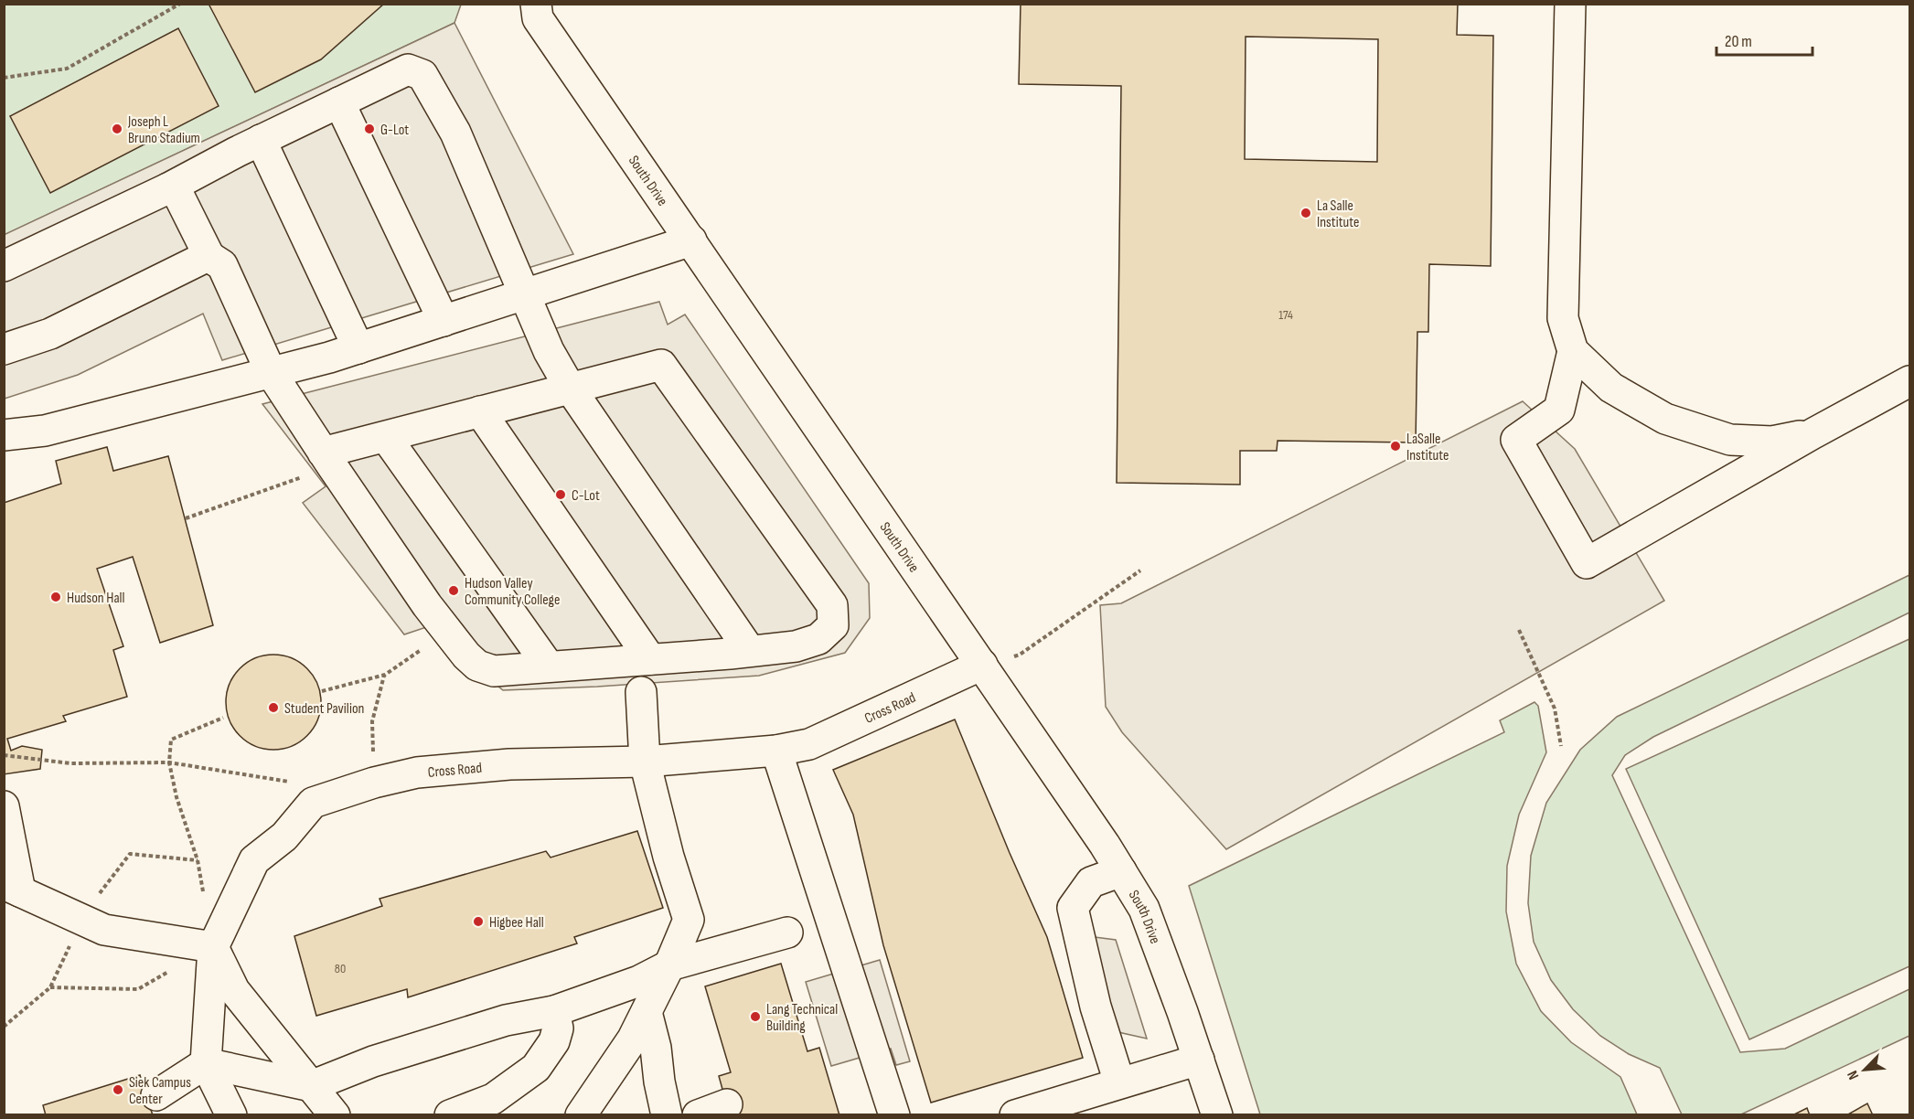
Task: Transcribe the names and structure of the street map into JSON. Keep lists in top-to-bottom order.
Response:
{
  "streets": {
    "street": ["South Drive", "Cross Road"]
  },
  "crossings": [
    ["South Drive", "Cross Road"]
  ],
  "places": [
    "Joseph L Bruno Stadium",
    "G-Lot",
    "La Salle Institute",
    "LaSalle Institute",
    "C-Lot",
    "Hudson Valley Community College",
    "Hudson Hall",
    "Student Pavilion",
    "Higbee Hall",
    "Lang Technical Building",
    "Siek Campus Center"
  ],
  "house_numbers": ["174", "80"],
  "scale_bar": "20 m",
  "north": "bottom left"
}
